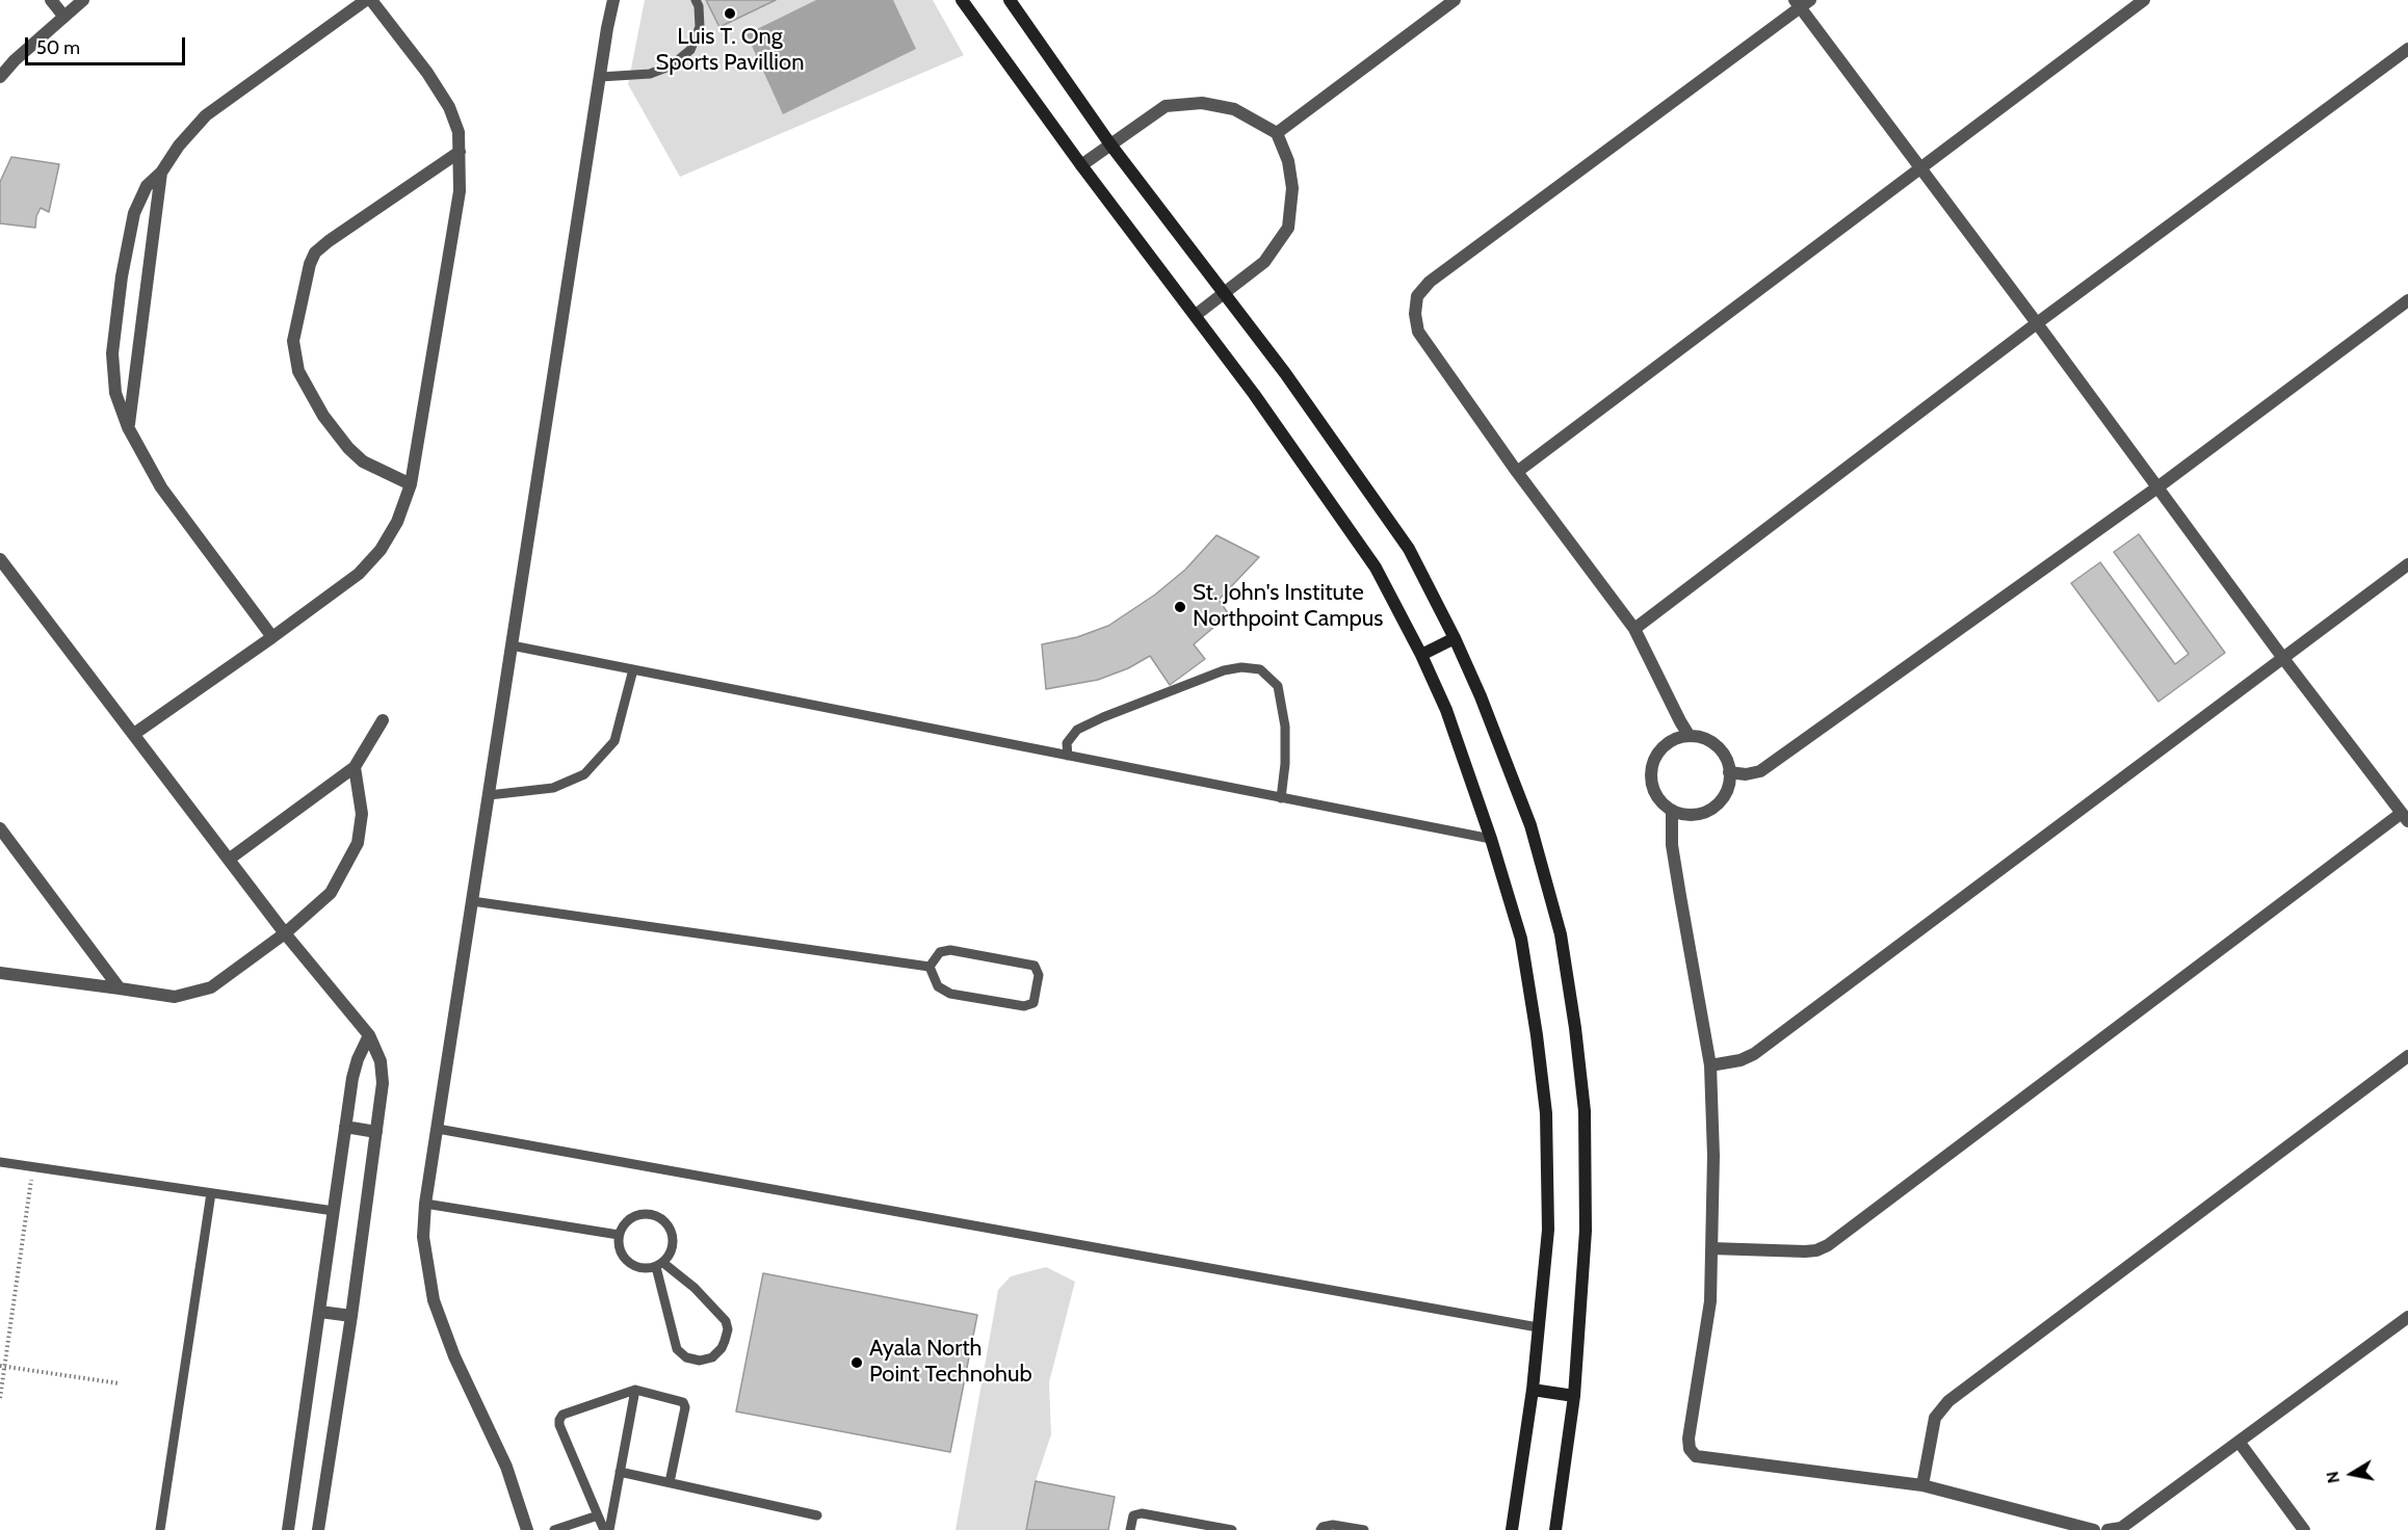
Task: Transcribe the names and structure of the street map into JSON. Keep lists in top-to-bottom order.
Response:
{
  "places": ["Luis T. Ong Sports Pavillion", "St. John's Institute Northpoint Campus", "Ayala North Point Technohub"],
  "scale_bar": "50 m",
  "north": "left"
}
